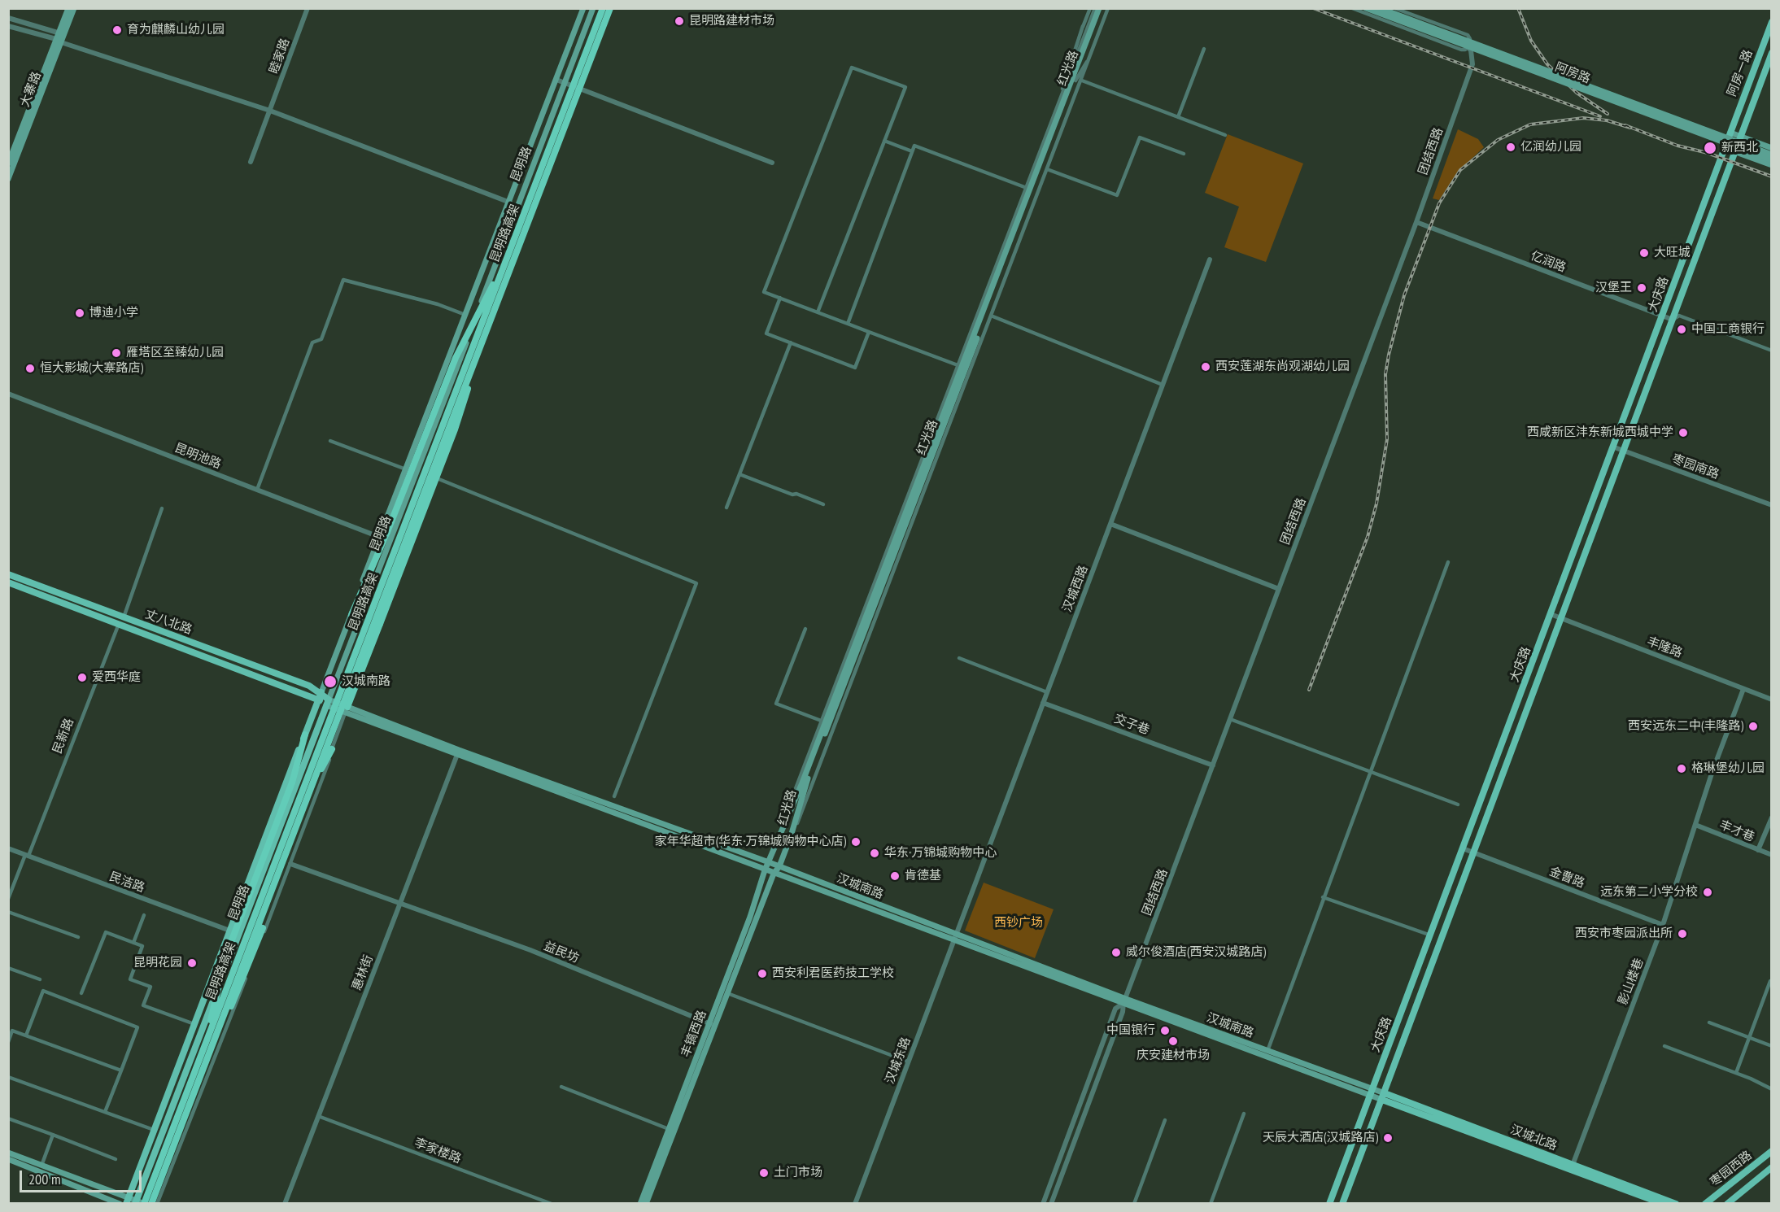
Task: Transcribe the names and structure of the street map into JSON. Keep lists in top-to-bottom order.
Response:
{
  "streets": {
    "highway": ["昆明路高架"],
    "main road": [
      "红光路",
      "阿房路",
      "阿房一路",
      "大寨路",
      "昆明路",
      "大庆路",
      "丈八北路",
      "汉城南路",
      "丰镐西路",
      "汉城北路",
      "枣园西路"
    ],
    "street": [
      "睦家路",
      "团结西路",
      "亿润路",
      "昆明池路",
      "枣园南路",
      "汉城西路",
      "丰隆路",
      "交子巷",
      "民新路",
      "丰才巷",
      "金曹路",
      "民洁路",
      "益民坊",
      "惠林街",
      "影山楼巷",
      "汉城东路",
      "李家楼路"
    ]
  },
  "crossings": [
    ["红光路", "汉城南路"],
    ["红光路", "丰镐西路"],
    ["阿房一路", "大庆路"],
    ["团结西路", "亿润路"],
    ["团结西路", "交子巷"],
    ["团结西路", "汉城南路"],
    ["昆明路", "昆明池路"],
    ["昆明路", "丈八北路"],
    ["昆明路", "民洁路"],
    ["昆明路", "汉城南路"],
    ["亿润路", "大庆路"],
    ["大庆路", "枣园南路"],
    ["大庆路", "丰隆路"],
    ["大庆路", "金曹路"],
    ["大庆路", "汉城南路"],
    ["大庆路", "汉城北路"],
    ["汉城西路", "交子巷"],
    ["汉城西路", "汉城东路"],
    ["丈八北路", "民新路"],
    ["丈八北路", "汉城南路"],
    ["丰隆路", "影山楼巷"],
    ["民新路", "民洁路"],
    ["丰才巷", "影山楼巷"],
    ["金曹路", "影山楼巷"],
    ["汉城南路", "惠林街"],
    ["汉城南路", "丰镐西路"],
    ["汉城南路", "汉城东路"],
    ["汉城南路", "汉城北路"],
    ["益民坊", "惠林街"],
    ["益民坊", "丰镐西路"],
    ["惠林街", "李家楼路"],
    ["影山楼巷", "汉城北路"]
  ],
  "parks": ["西钞广场"],
  "places": [
    "昆明路建材市场",
    "育为麒麟山幼儿园",
    "亿润幼儿园",
    "新西北",
    "大旺城",
    "汉堡王",
    "博迪小学",
    "中国工商银行",
    "雁塔区至臻幼儿园",
    "西安莲湖东尚观湖幼儿园",
    "恒大影城(大寨路店)",
    "西咸新区沣东新城西城中学",
    "爱西华庭",
    "汉城南路",
    "西安远东二中(丰隆路)",
    "格琳堡幼儿园",
    "家年华超市(华东·万锦城购物中心店)",
    "华东·万锦城购物中心",
    "肯德基",
    "远东第二小学分校",
    "西安市枣园派出所",
    "威尔俊酒店(西安汉城路店)",
    "昆明花园",
    "西安利君医药技工学校",
    "中国银行",
    "庆安建材市场",
    "天辰大酒店(汉城路店)",
    "土门市场"
  ],
  "scale_bar": "200 m"
}
